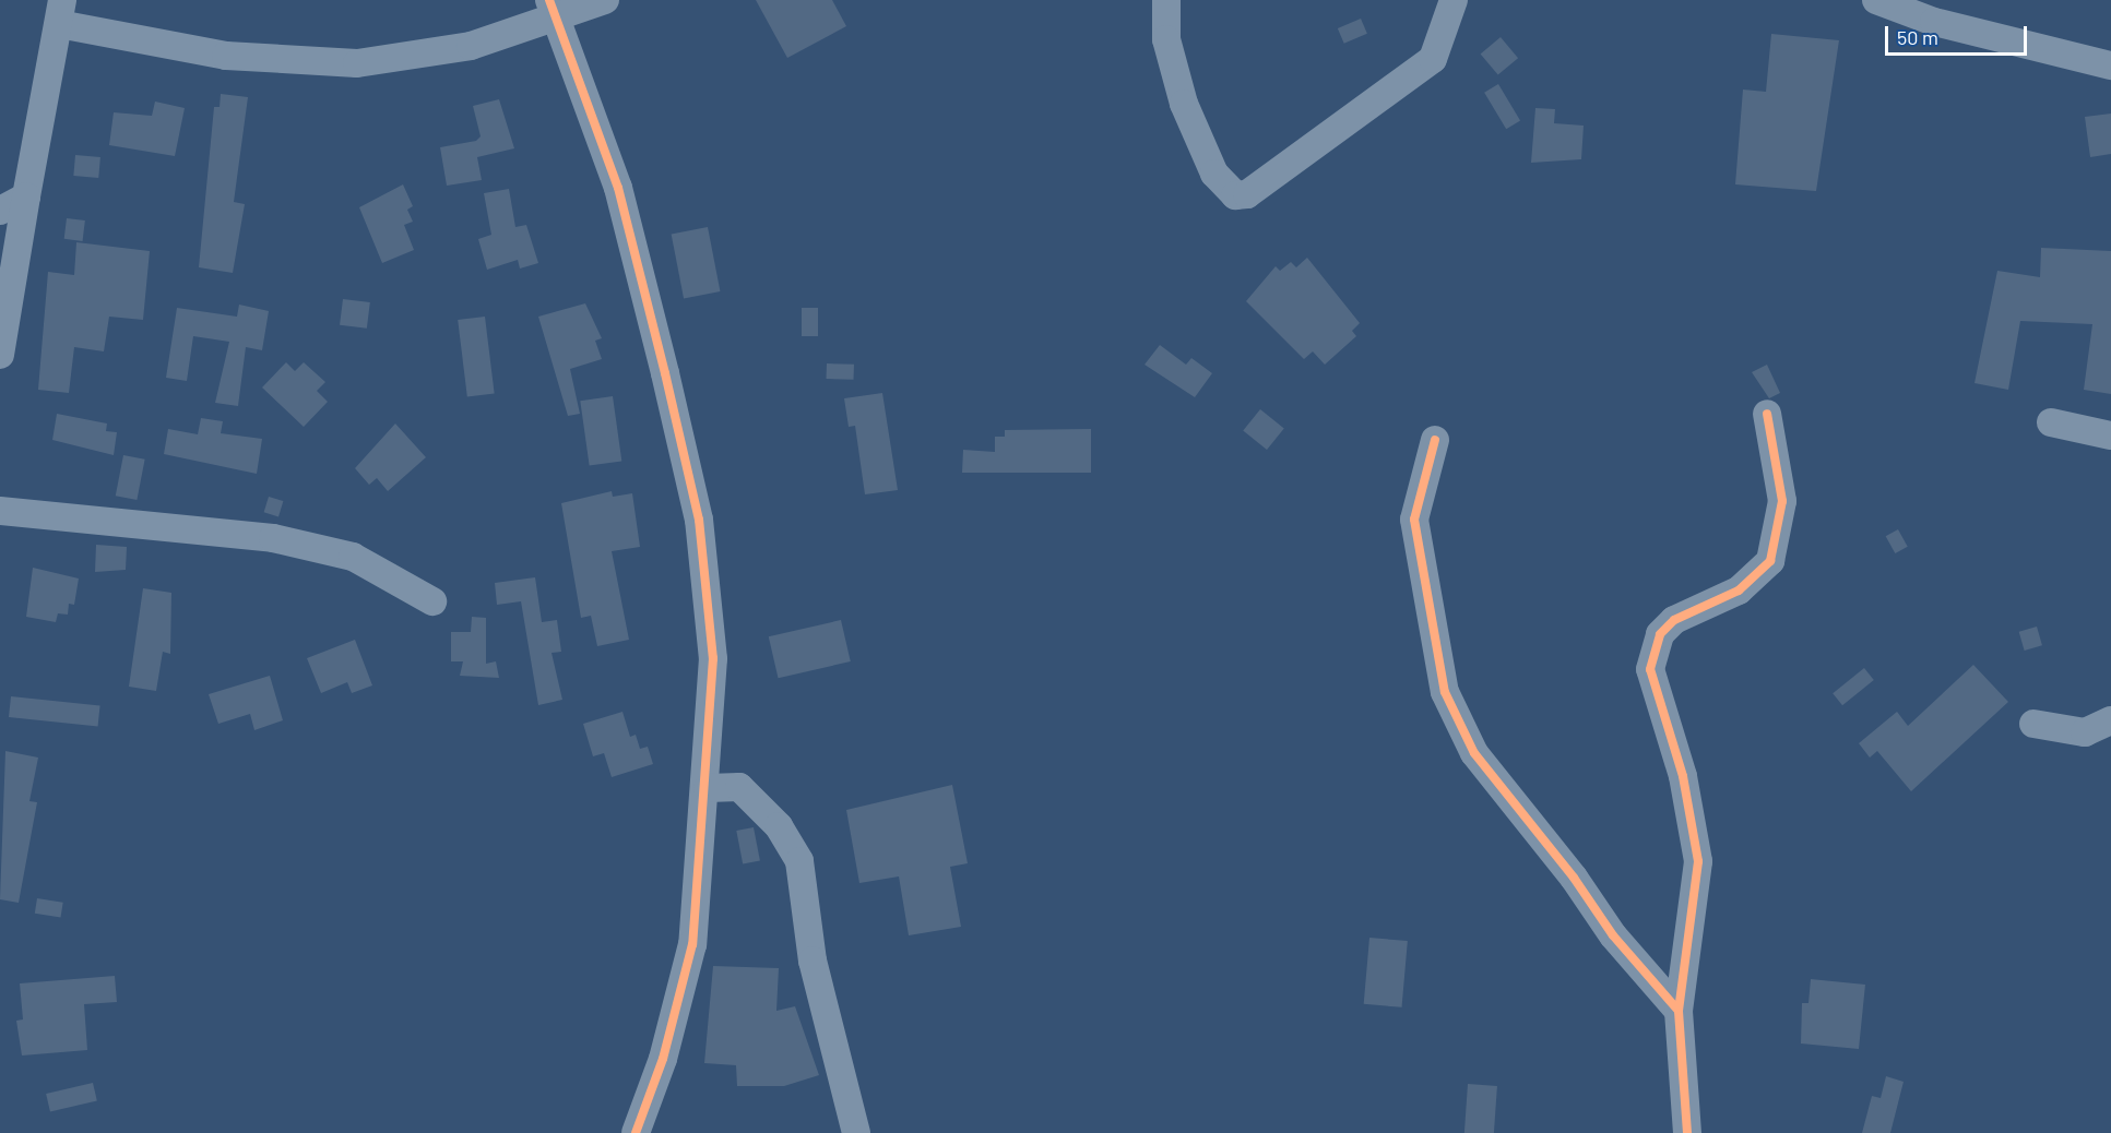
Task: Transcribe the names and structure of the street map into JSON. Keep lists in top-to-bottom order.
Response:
{
  "scale_bar": "50 m"
}
